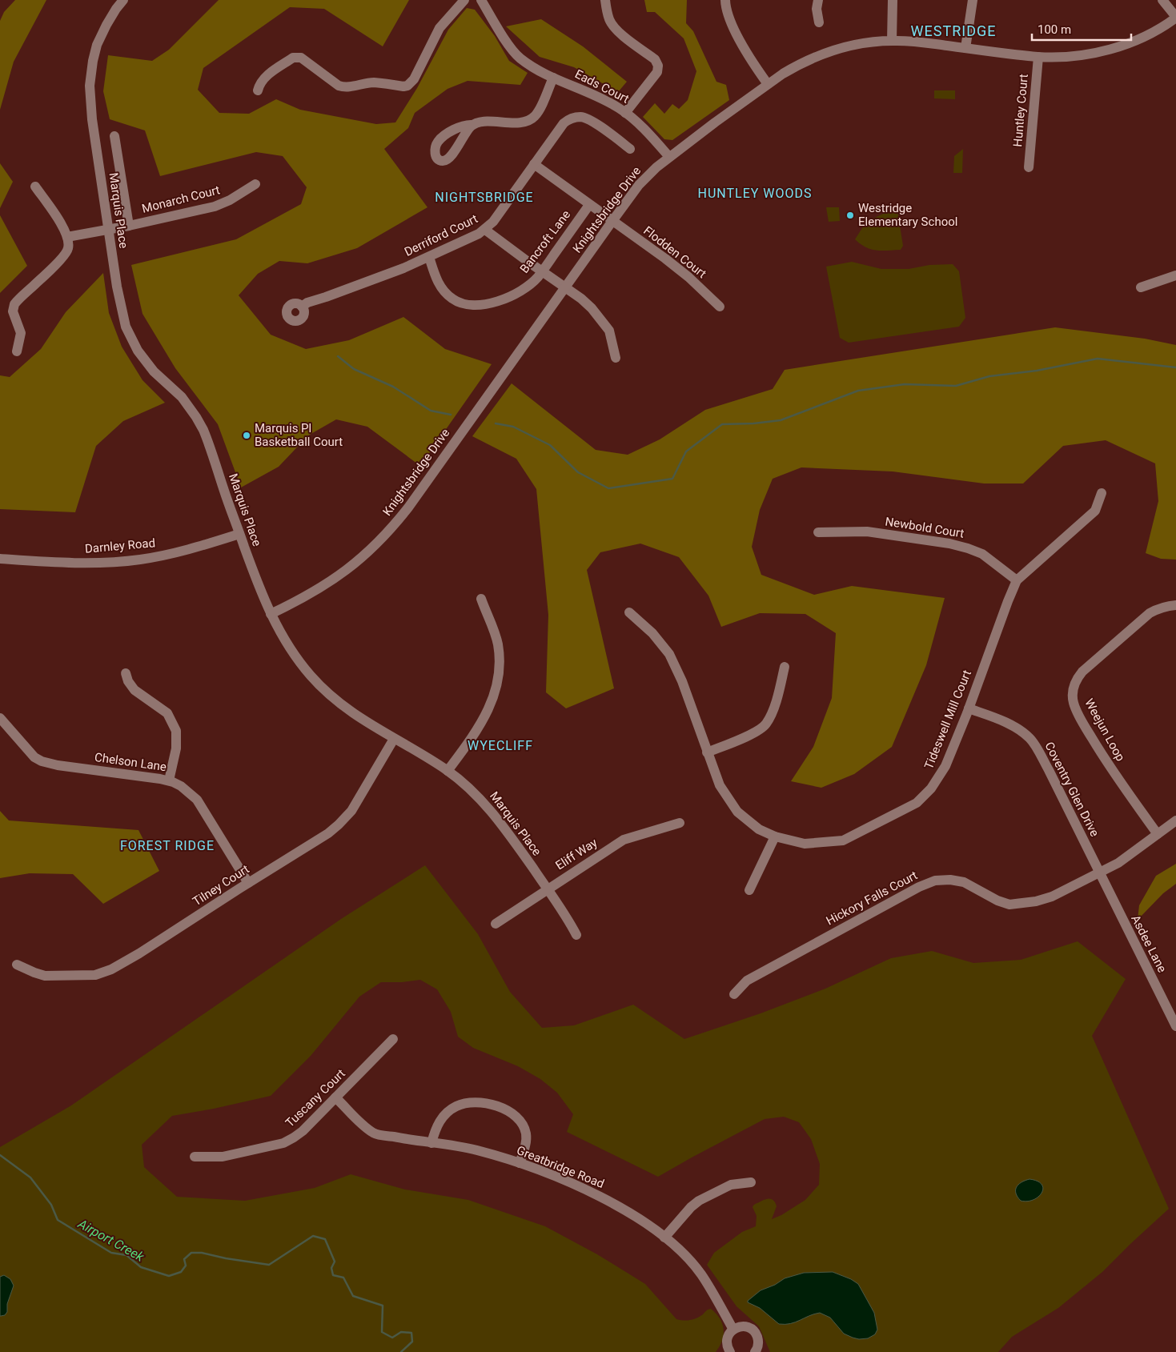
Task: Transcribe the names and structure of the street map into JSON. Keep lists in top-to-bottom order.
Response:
{
  "streets": {
    "street": [
      "Eads Court",
      "Huntley Court",
      "Monarch Court",
      "Knightsbridge Drive",
      "Marquis Place",
      "Derriford Court",
      "Bancroft Lane",
      "Flodden Court",
      "Newbold Court",
      "Darnley Road",
      "Tideswell Mill Court",
      "Weejun Loop",
      "Chelson Lane",
      "Coventry Glen Drive",
      "Eliff Way",
      "Tilney Court",
      "Hickory Falls Court",
      "Asdee Lane",
      "Tuscany Court",
      "Greatbridge Road"
    ]
  },
  "crossings": [
    ["Eads Court", "Knightsbridge Drive"],
    ["Huntley Court", "Knightsbridge Drive"],
    ["Monarch Court", "Marquis Place"],
    ["Knightsbridge Drive", "Marquis Place"],
    ["Knightsbridge Drive", "Flodden Court"],
    ["Marquis Place", "Darnley Road"],
    ["Marquis Place", "Eliff Way"],
    ["Marquis Place", "Tilney Court"],
    ["Derriford Court", "Bancroft Lane"],
    ["Derriford Court", "Flodden Court"],
    ["Bancroft Lane", "Flodden Court"],
    ["Newbold Court", "Tideswell Mill Court"],
    ["Tideswell Mill Court", "Coventry Glen Drive"],
    ["Weejun Loop", "Hickory Falls Court"],
    ["Chelson Lane", "Tilney Court"],
    ["Coventry Glen Drive", "Hickory Falls Court"],
    ["Coventry Glen Drive", "Asdee Lane"],
    ["Hickory Falls Court", "Asdee Lane"],
    ["Tuscany Court", "Greatbridge Road"]
  ],
  "districts": [
    "WESTRIDGE",
    "HUNTLEY WOODS",
    "NIGHTSBRIDGE",
    "WYECLIFF",
    "FOREST RIDGE"
  ],
  "water": ["Airport Creek"],
  "places": ["Westridge Elementary School", "Marquis Pl Basketball Court"],
  "scale_bar": "100 m"
}
